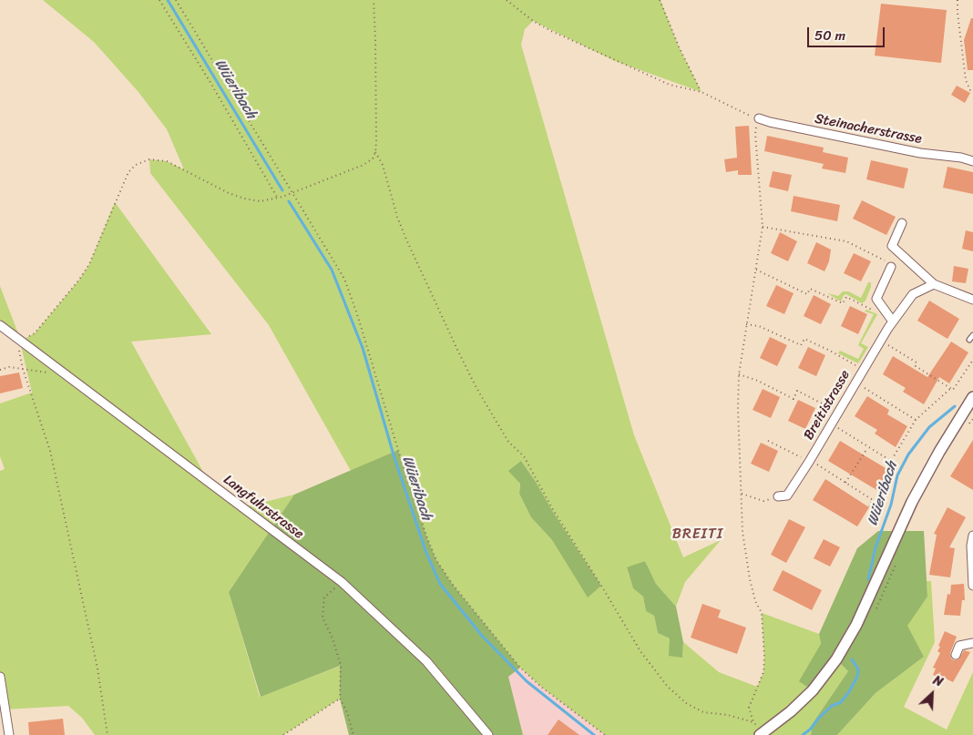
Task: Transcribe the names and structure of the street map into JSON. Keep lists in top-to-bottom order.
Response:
{
  "streets": {
    "street": ["Steinacherstrasse", "Breitistrasse", "Langfuhrstrasse"]
  },
  "districts": ["BREITI"],
  "water": ["Wüeribach"],
  "scale_bar": "50 m",
  "north": "top right"
}
